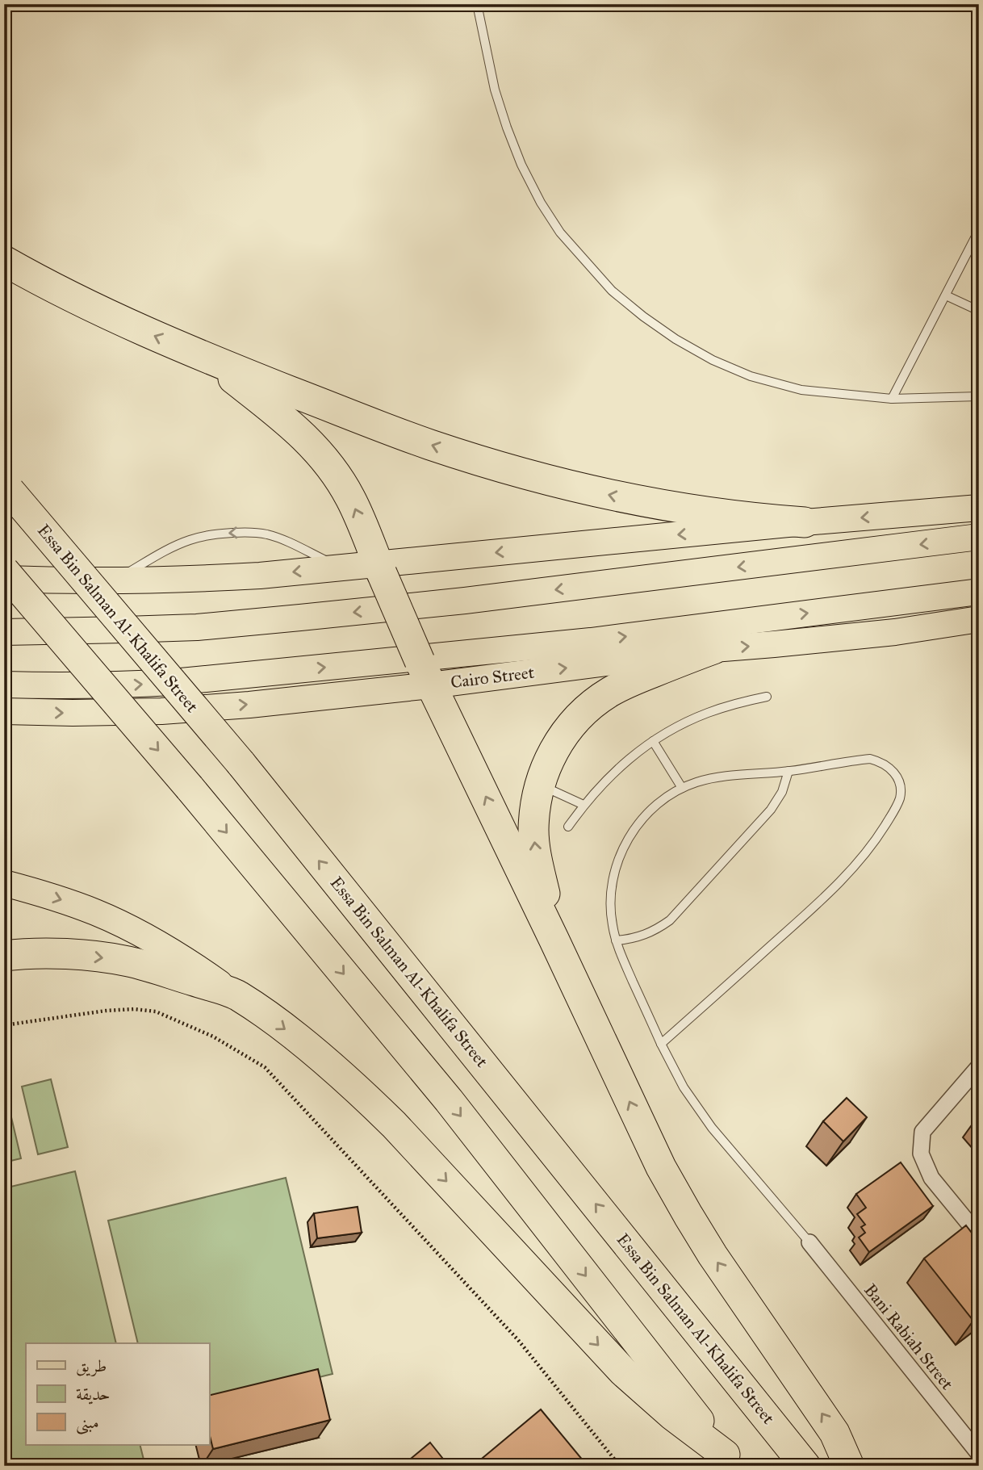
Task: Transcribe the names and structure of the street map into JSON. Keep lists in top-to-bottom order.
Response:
{
  "streets": {
    "highway": ["Essa Bin Salman Al-Khalifa Street"],
    "main road": ["Cairo Street"],
    "street": ["Bani Rabiah Street"]
  },
  "legend": ["طريق", "حديقة", "مبنى"]
}
